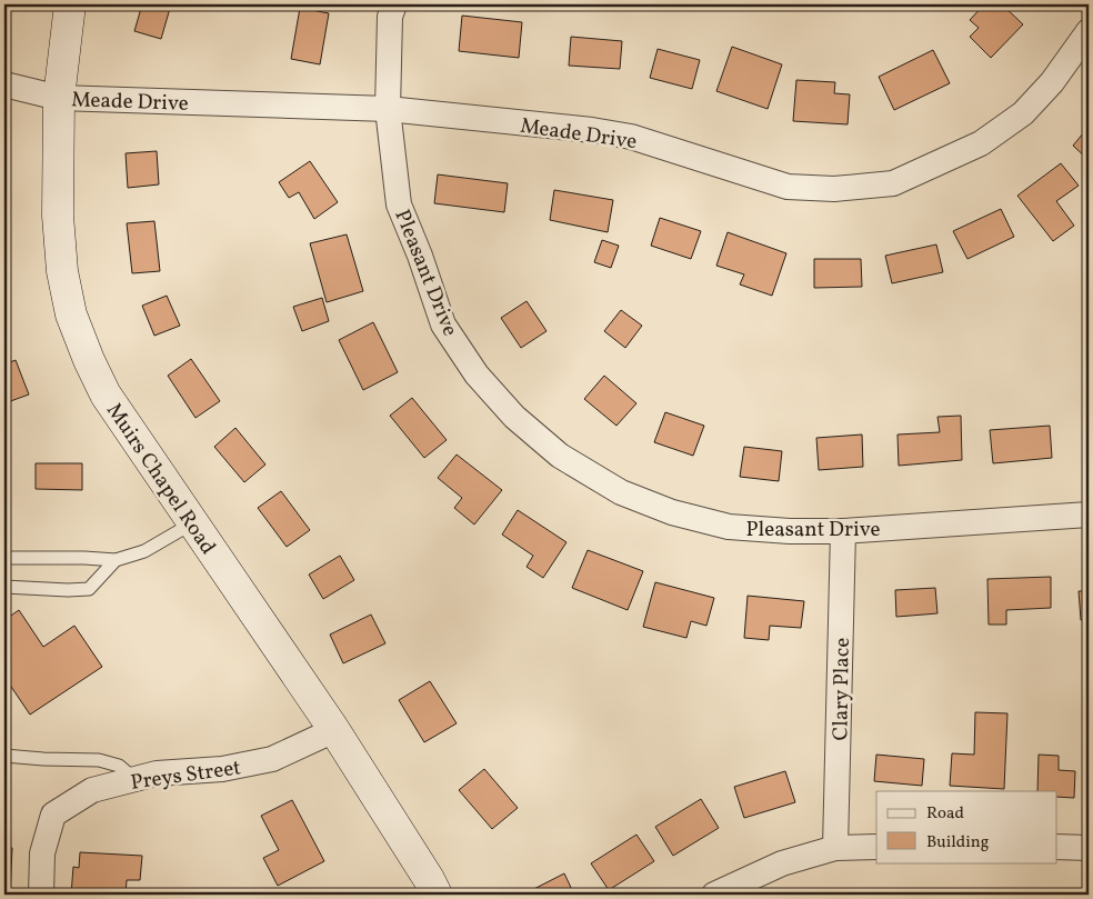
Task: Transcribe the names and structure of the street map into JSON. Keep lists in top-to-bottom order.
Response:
{
  "streets": {
    "main road": ["Muirs Chapel Road"],
    "street": [
      "Meade Drive",
      "Pleasant Drive",
      "Clary Place",
      "Preys Street"
    ]
  },
  "crossings": [
    ["Meade Drive", "Pleasant Drive"],
    ["Meade Drive", "Muirs Chapel Road"],
    ["Pleasant Drive", "Clary Place"],
    ["Muirs Chapel Road", "Preys Street"]
  ],
  "legend": ["Road", "Building"]
}
